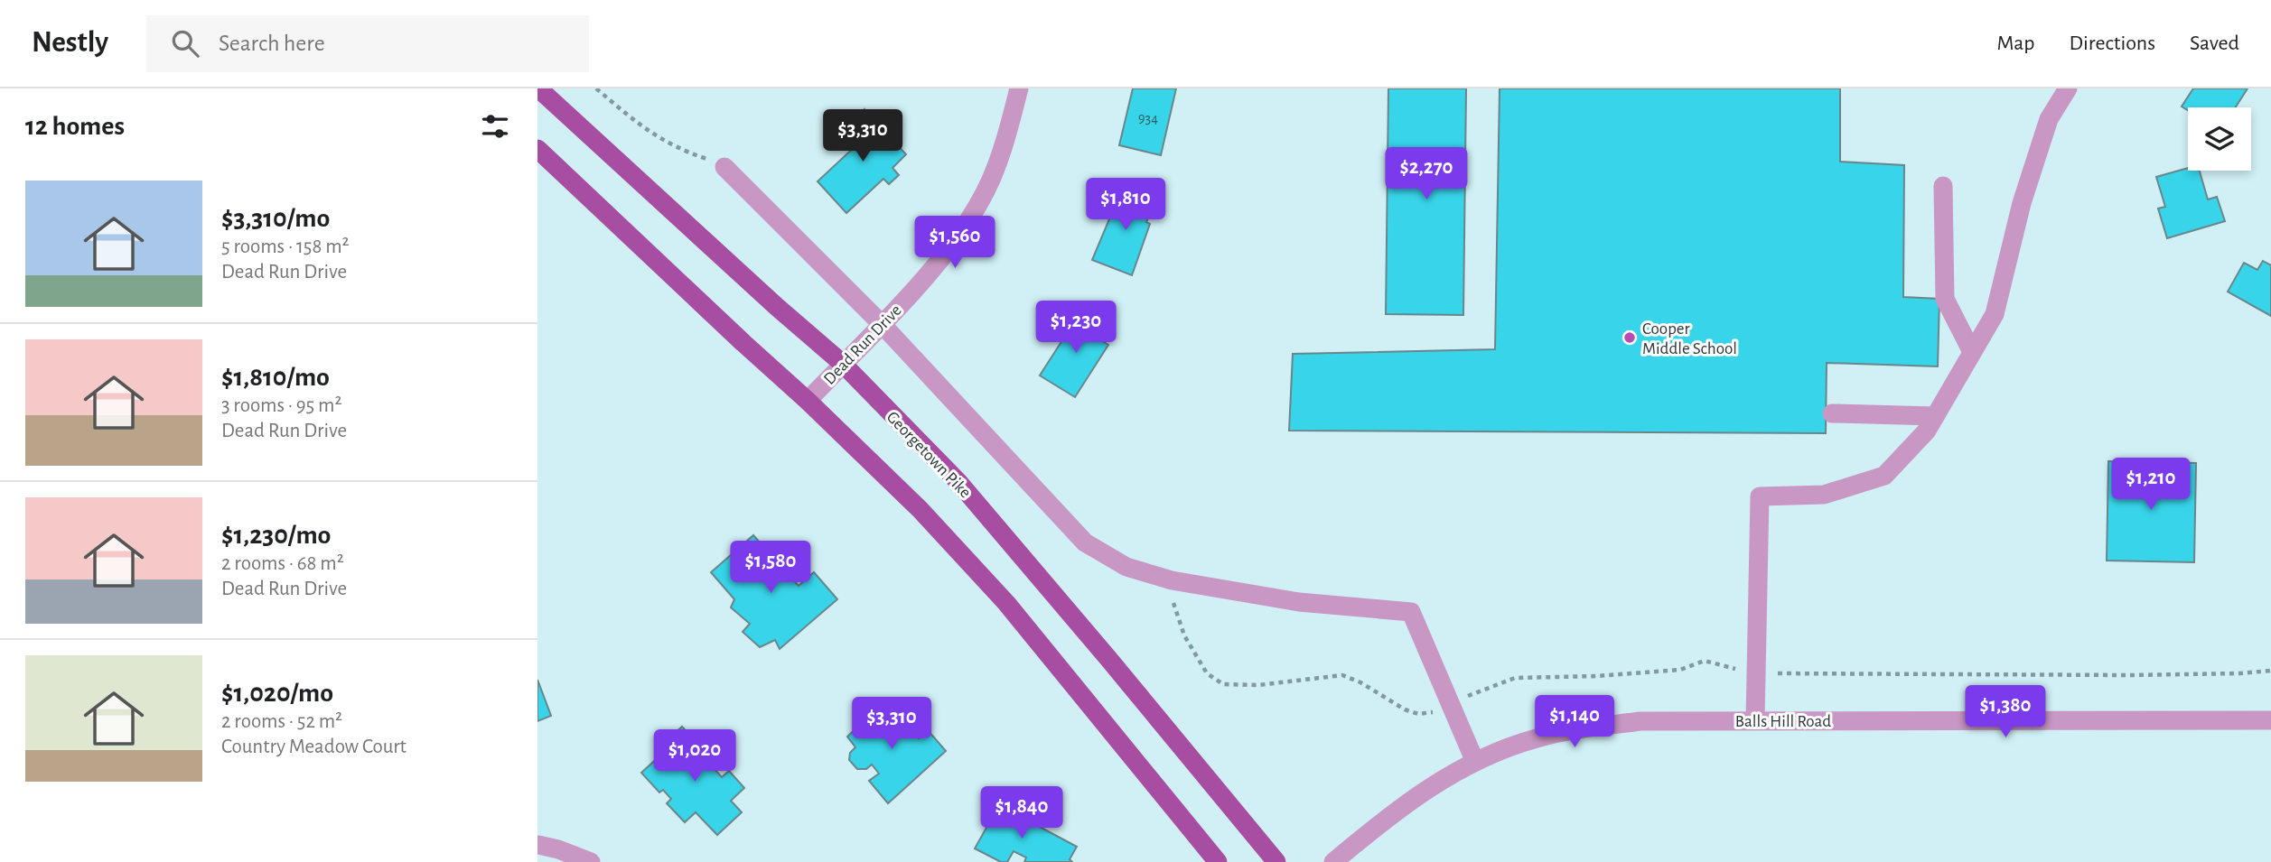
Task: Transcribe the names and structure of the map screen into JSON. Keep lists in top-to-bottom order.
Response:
{
  "streets": {
    "main road": ["Georgetown Pike"],
    "street": ["Dead Run Drive", "Balls Hill Road"]
  },
  "crossings": [
    ["Dead Run Drive", "Georgetown Pike"]
  ],
  "places": ["Cooper Middle School"],
  "house_numbers": ["934"],
  "page": {
    "header": "Nestly",
    "search": "Search here",
    "nav": ["Map", "Directions", "Saved"],
    "heading": "12 homes",
    "price": [
      "$3,310",
      "$2,270",
      "$1,810",
      "$1,560",
      "$1,230",
      "$1,210",
      "$1,580",
      "$1,380",
      "$1,140",
      "$3,310",
      "$1,020",
      "$1,840"
    ],
    "list": [
      {
        "name": "$3,310/mo",
        "note": "5 rooms · 158 m² · Dead Run Drive"
      },
      {
        "name": "$1,810/mo",
        "note": "3 rooms · 95 m² · Dead Run Drive"
      },
      {
        "name": "$1,230/mo",
        "note": "2 rooms · 68 m² · Dead Run Drive"
      },
      {
        "name": "$1,020/mo",
        "note": "2 rooms · 52 m² · Country Meadow Court"
      }
    ]
  }
}
